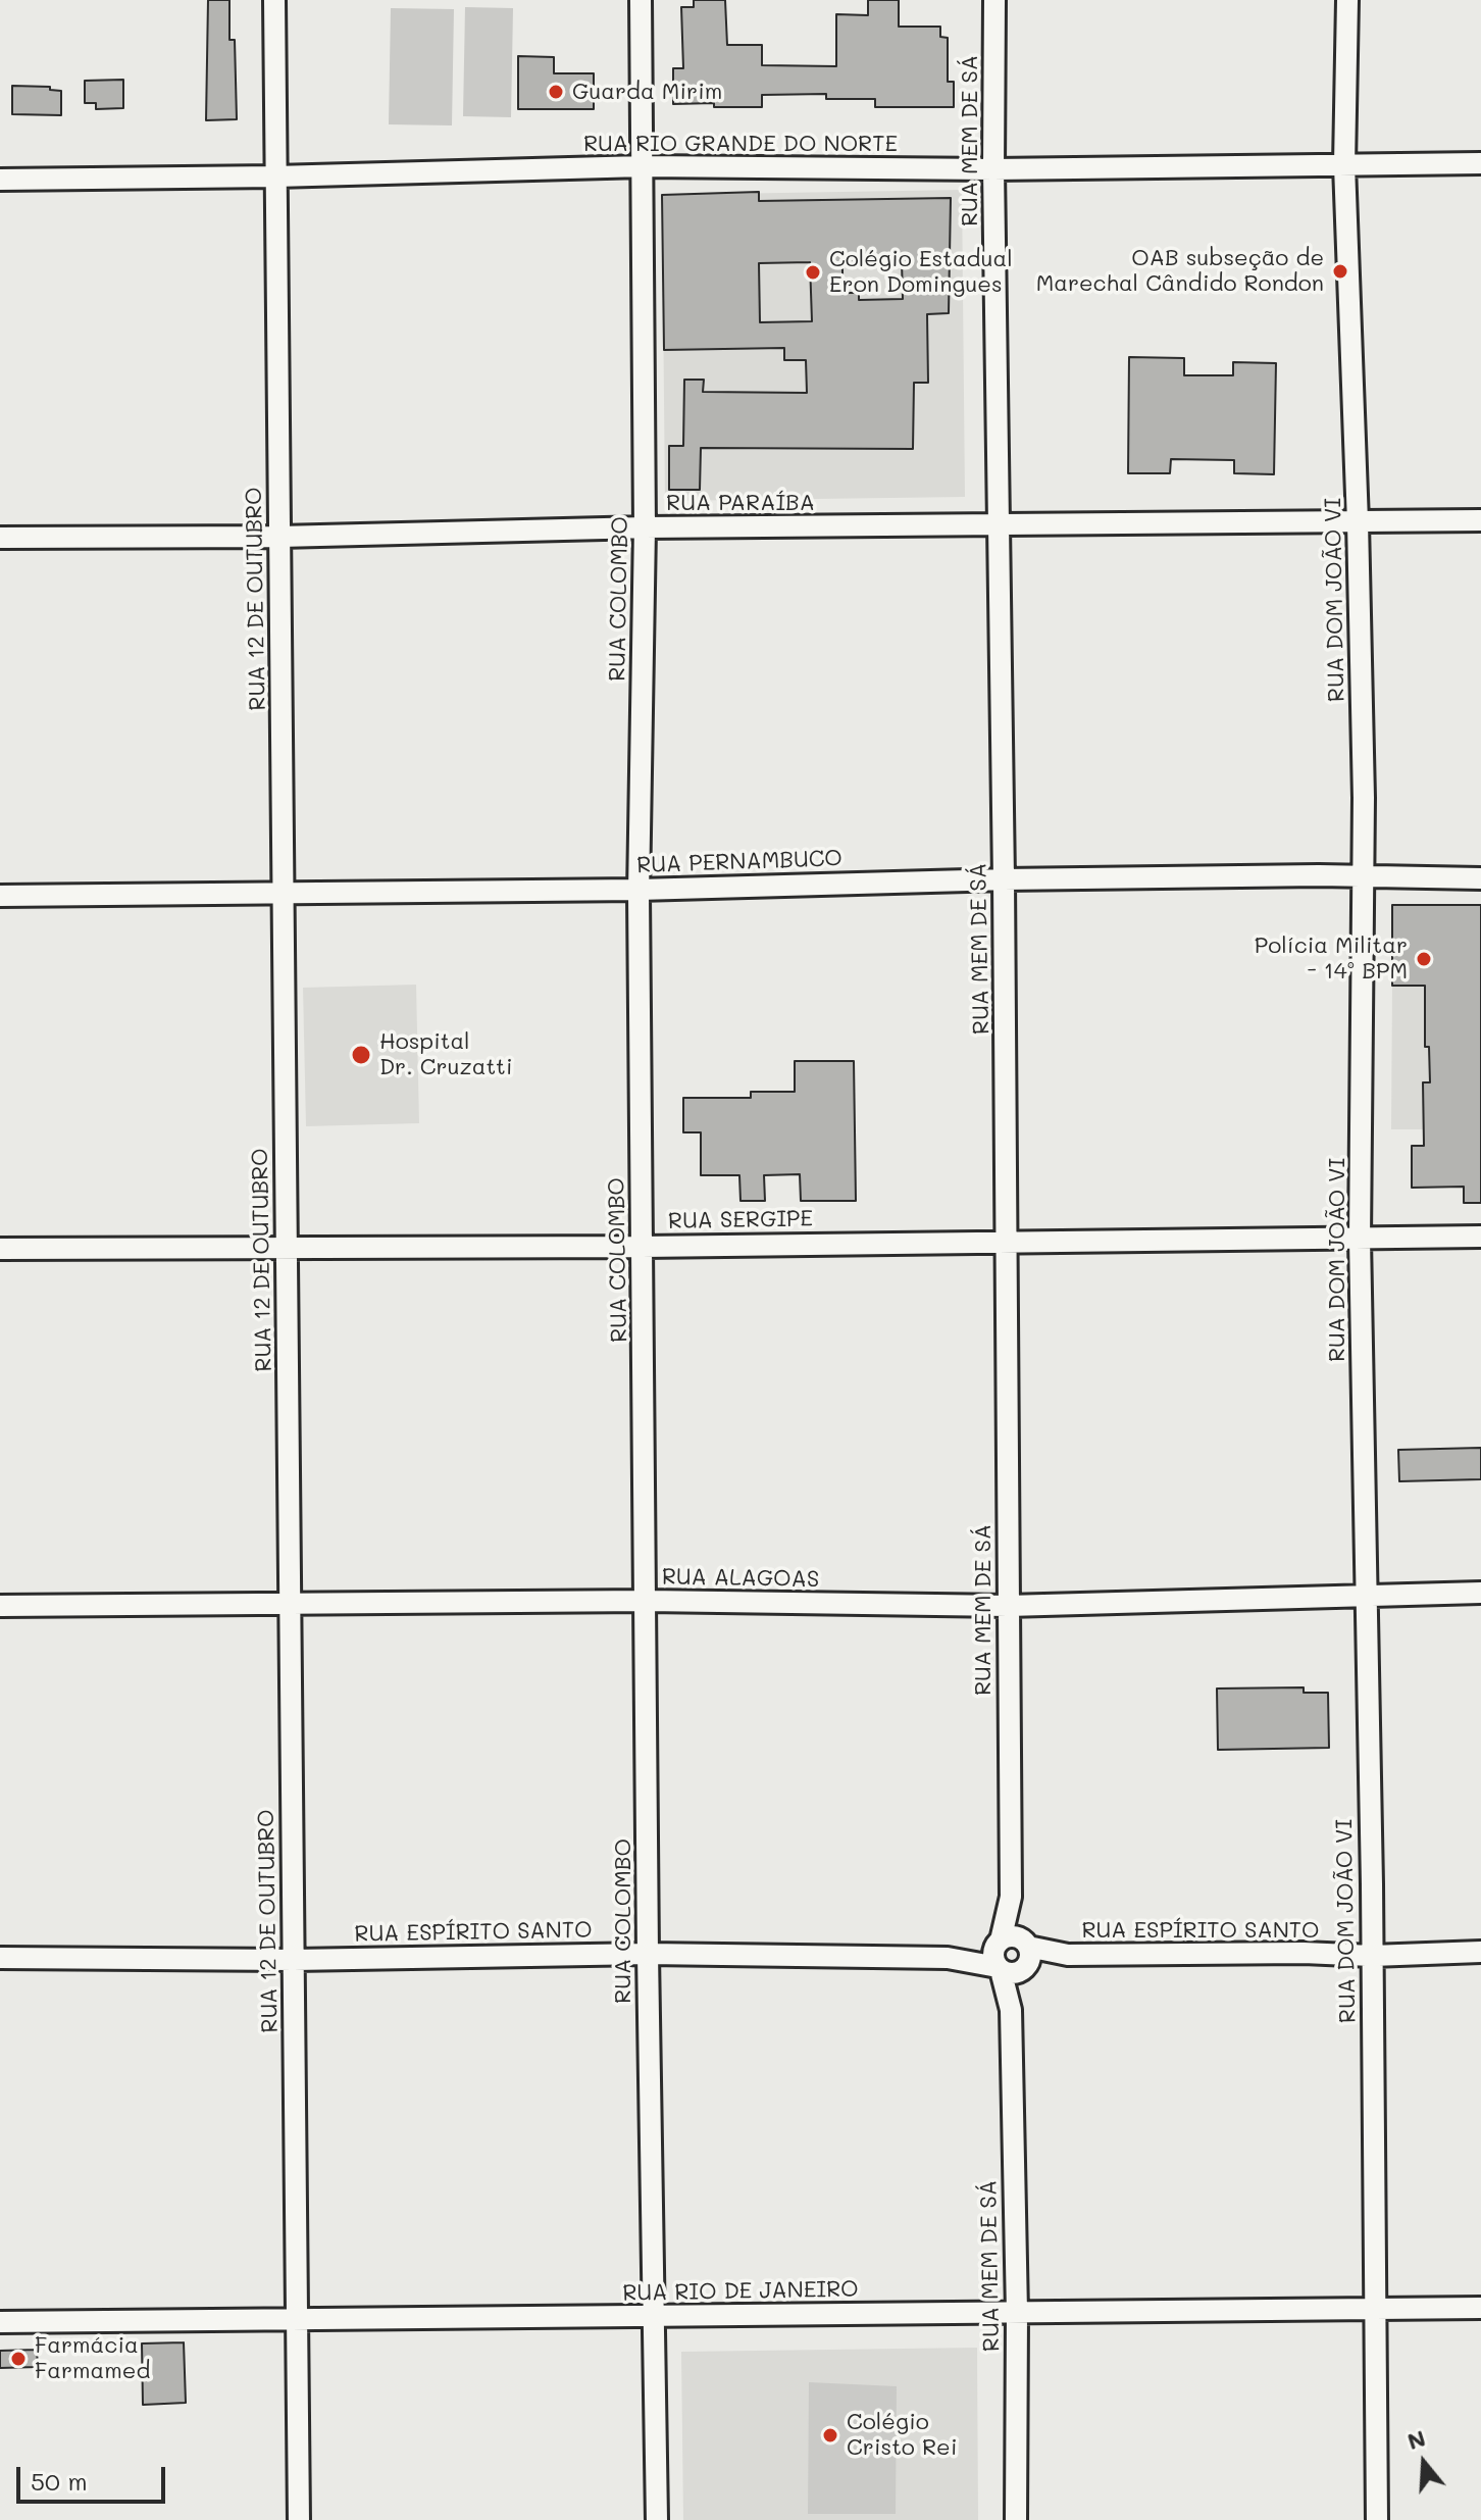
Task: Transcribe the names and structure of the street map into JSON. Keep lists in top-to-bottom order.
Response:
{
  "streets": {
    "street": [
      "RUA MEM DE SÁ",
      "RUA RIO GRANDE DO NORTE",
      "RUA PARAÍBA",
      "RUA 12 DE OUTUBRO",
      "RUA COLOMBO",
      "RUA DOM JOÃO VI",
      "RUA PERNAMBUCO",
      "RUA SERGIPE",
      "RUA ALAGOAS",
      "RUA ESPÍRITO SANTO",
      "RUA RIO DE JANEIRO"
    ]
  },
  "crossings": [
    ["RUA MEM DE SÁ", "RUA RIO GRANDE DO NORTE"],
    ["RUA MEM DE SÁ", "RUA PARAÍBA"],
    ["RUA MEM DE SÁ", "RUA PERNAMBUCO"],
    ["RUA MEM DE SÁ", "RUA SERGIPE"],
    ["RUA MEM DE SÁ", "RUA ALAGOAS"],
    ["RUA MEM DE SÁ", "RUA ESPÍRITO SANTO"],
    ["RUA MEM DE SÁ", "RUA RIO DE JANEIRO"],
    ["RUA RIO GRANDE DO NORTE", "RUA 12 DE OUTUBRO"],
    ["RUA RIO GRANDE DO NORTE", "RUA COLOMBO"],
    ["RUA RIO GRANDE DO NORTE", "RUA DOM JOÃO VI"],
    ["RUA PARAÍBA", "RUA 12 DE OUTUBRO"],
    ["RUA PARAÍBA", "RUA COLOMBO"],
    ["RUA PARAÍBA", "RUA DOM JOÃO VI"],
    ["RUA 12 DE OUTUBRO", "RUA PERNAMBUCO"],
    ["RUA 12 DE OUTUBRO", "RUA SERGIPE"],
    ["RUA 12 DE OUTUBRO", "RUA ALAGOAS"],
    ["RUA 12 DE OUTUBRO", "RUA ESPÍRITO SANTO"],
    ["RUA 12 DE OUTUBRO", "RUA RIO DE JANEIRO"],
    ["RUA COLOMBO", "RUA PERNAMBUCO"],
    ["RUA COLOMBO", "RUA SERGIPE"],
    ["RUA COLOMBO", "RUA ALAGOAS"],
    ["RUA COLOMBO", "RUA ESPÍRITO SANTO"],
    ["RUA COLOMBO", "RUA RIO DE JANEIRO"],
    ["RUA DOM JOÃO VI", "RUA PERNAMBUCO"],
    ["RUA DOM JOÃO VI", "RUA SERGIPE"],
    ["RUA DOM JOÃO VI", "RUA ALAGOAS"],
    ["RUA DOM JOÃO VI", "RUA ESPÍRITO SANTO"],
    ["RUA DOM JOÃO VI", "RUA RIO DE JANEIRO"]
  ],
  "places": [
    "Guarda Mirim",
    "OAB subseção de Marechal Cândido Rondon",
    "Colégio Estadual Eron Domingues",
    "Polícia Militar - 14º BPM",
    "Hospital Dr. Cruzatti",
    "Farmácia Farmamed",
    "Colégio Cristo Rei"
  ],
  "scale_bar": "50 m",
  "north": "top"
}
